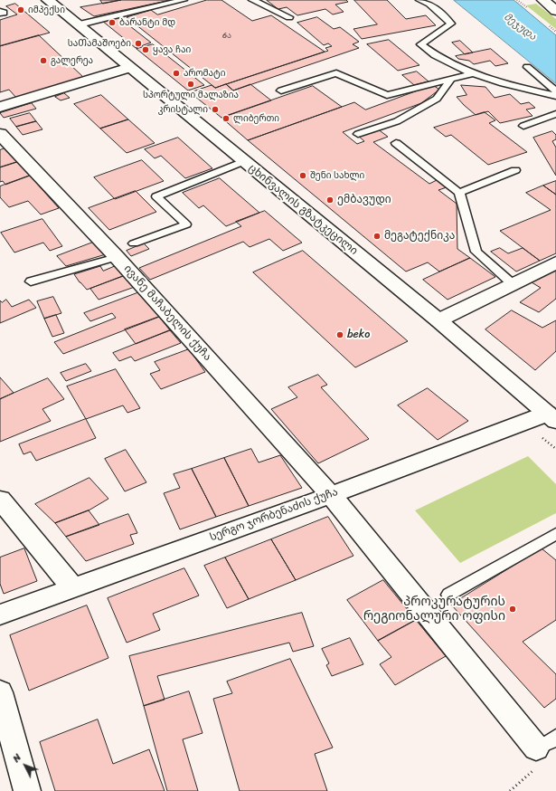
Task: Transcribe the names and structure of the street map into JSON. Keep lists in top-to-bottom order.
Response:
{
  "streets": {
    "street": ["ცხინვალის გზატკეცილი", "ივანე მაჩაბელის ქუჩა", "სერგო ჯორბენაძის ქუჩა"]
  },
  "crossings": [
    ["ცხინვალის გზატკეცილი", "სერგო ჯორბენაძის ქუჩა"],
    ["ივანე მაჩაბელის ქუჩა", "სერგო ჯორბენაძის ქუჩა"]
  ],
  "water": ["მეჯუდა"],
  "places": [
    "იმპექსი",
    "ბარანტი მდ",
    "საᲗამაᲨოები",
    "ყავა ჩაი",
    "გალერეა",
    "არომატი",
    "სპორტული მალაზია",
    "კრისტალი",
    "ლიბერთი",
    "შენი სახლი",
    "ემბავუდი",
    "მეგატექნიკა",
    "beko",
    "პროკურატურის რეგიონალური ოფისი"
  ],
  "house_numbers": ["6ა"],
  "north": "top left"
}
